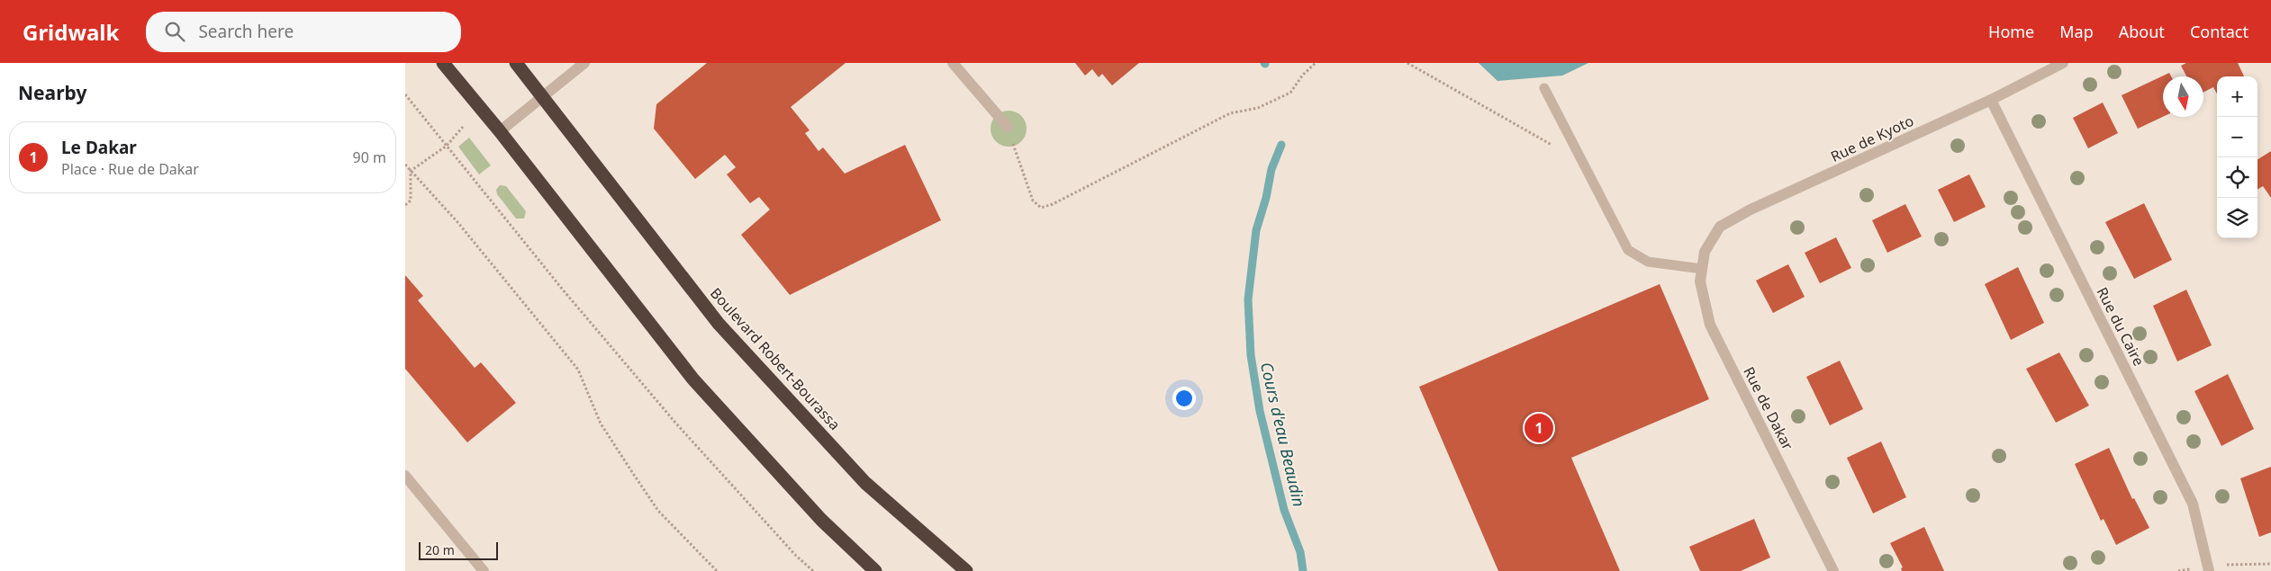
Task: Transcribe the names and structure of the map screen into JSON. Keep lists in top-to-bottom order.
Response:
{
  "streets": {
    "highway": ["Boulevard Robert-Bourassa"],
    "street": ["Rue de Kyoto", "Rue du Caire", "Rue de Dakar"]
  },
  "crossings": [
    ["Rue de Kyoto", "Rue du Caire"],
    ["Rue de Kyoto", "Rue de Dakar"]
  ],
  "water": ["Cours d'eau Beaudin"],
  "scale_bar": "20 m",
  "north": "bottom",
  "page": {
    "header": "Gridwalk",
    "search": "Search here",
    "nav": [
      "Home",
      "Map",
      "About",
      "Contact"
    ],
    "heading": "Nearby",
    "map_buttons": ["+", "−"],
    "list": [
      {
        "mark": "1",
        "name": "Le Dakar",
        "note": "Place · Rue de Dakar",
        "value": "90 m"
      }
    ],
    "pins": "1",
    "scale": "20 m"
  }
}
